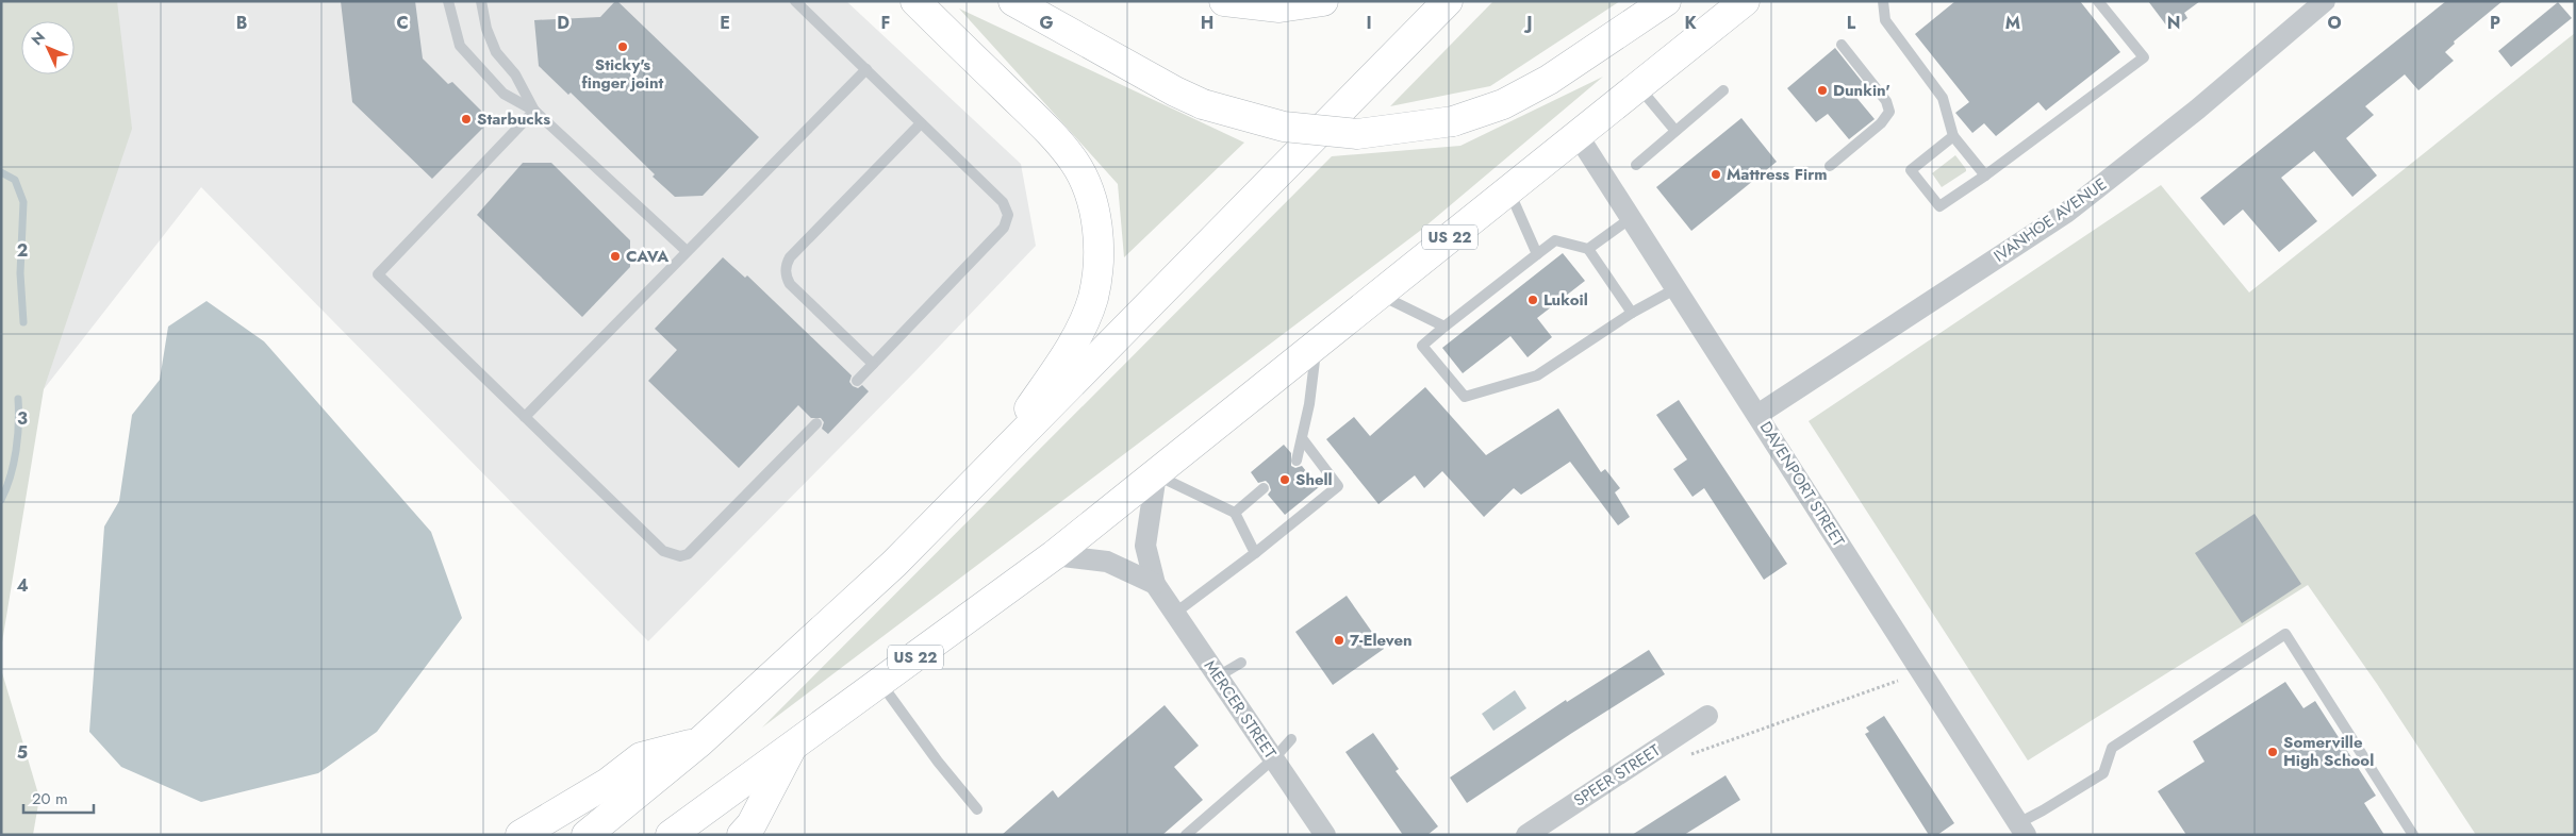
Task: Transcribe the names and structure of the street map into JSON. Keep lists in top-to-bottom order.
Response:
{
  "streets": {
    "highway": ["US 22"],
    "street": [
      "IVANHOE AVENUE",
      "DAVENPORT STREET",
      "MERCER STREET",
      "SPEER STREET"
    ]
  },
  "crossings": [
    ["IVANHOE AVENUE", "DAVENPORT STREET"],
    ["US 22", "DAVENPORT STREET"],
    ["US 22", "MERCER STREET"]
  ],
  "places": [
    "Sticky's finger joint",
    "Dunkin'",
    "Starbucks",
    "Mattress Firm",
    "CAVA",
    "Lukoil",
    "Shell",
    "7-Eleven",
    "Somerville High School"
  ],
  "scale_bar": "20 m",
  "north": "top left",
  "grid": {
    "columns": [
      "B",
      "C",
      "D",
      "E",
      "F",
      "G",
      "H",
      "I",
      "J",
      "K",
      "L",
      "M",
      "N",
      "O",
      "P"
    ],
    "rows": [
      "2",
      "3",
      "4",
      "5"
    ]
  }
}
